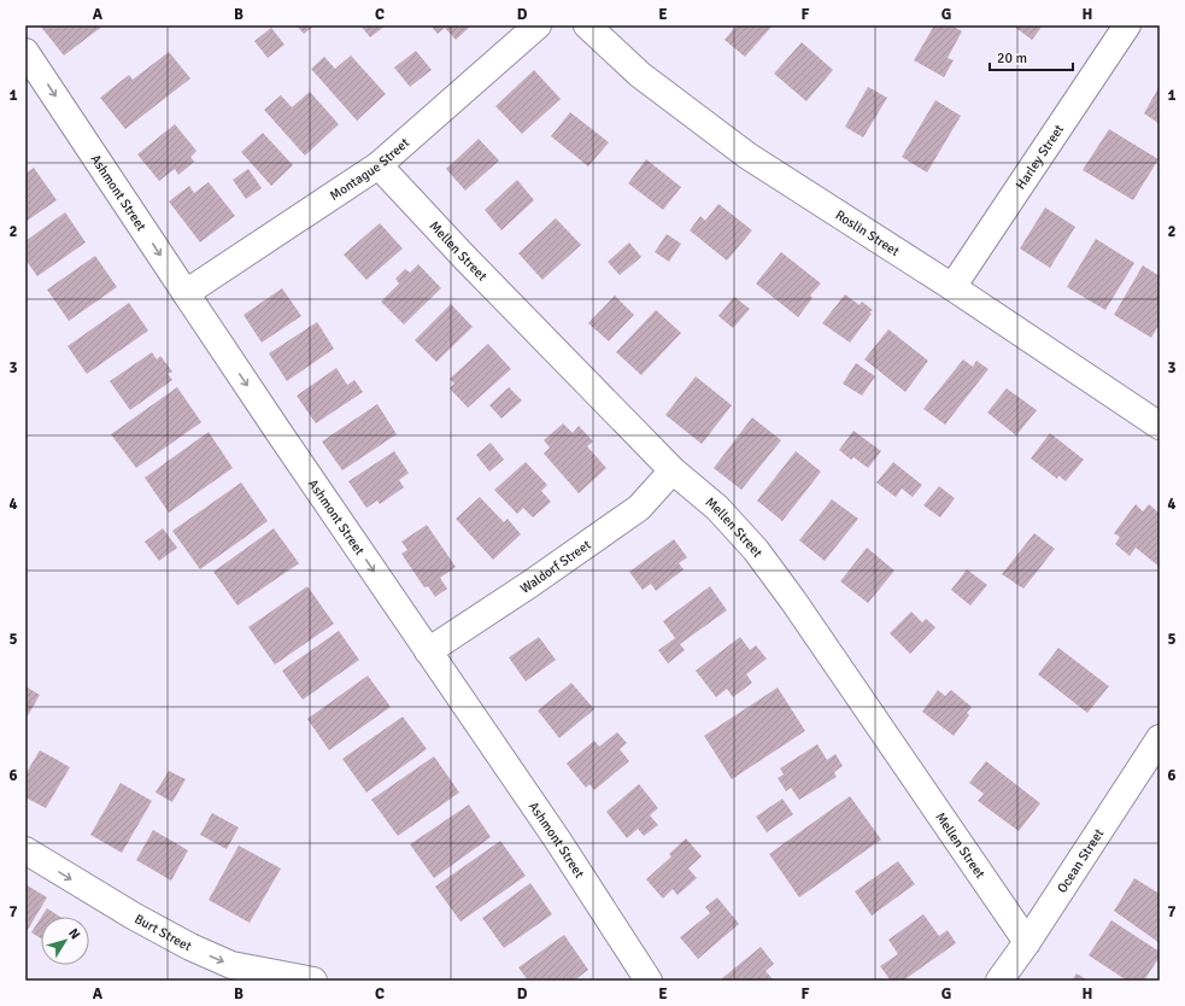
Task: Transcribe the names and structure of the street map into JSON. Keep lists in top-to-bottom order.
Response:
{
  "streets": {
    "street": [
      "Harley Street",
      "Montague Street",
      "Ashmont Street",
      "Roslin Street",
      "Mellen Street",
      "Waldorf Street",
      "Ocean Street",
      "Burt Street"
    ]
  },
  "crossings": [
    ["Harley Street", "Roslin Street"],
    ["Montague Street", "Ashmont Street"],
    ["Montague Street", "Mellen Street"],
    ["Ashmont Street", "Waldorf Street"],
    ["Mellen Street", "Waldorf Street"],
    ["Mellen Street", "Ocean Street"]
  ],
  "one_way": ["Ashmont Street", "Burt Street"],
  "scale_bar": "20 m",
  "north": "top right",
  "grid": {
    "columns": [
      "A",
      "B",
      "C",
      "D",
      "E",
      "F",
      "G",
      "H"
    ],
    "rows": [
      "1",
      "2",
      "3",
      "4",
      "5",
      "6",
      "7"
    ]
  }
}
